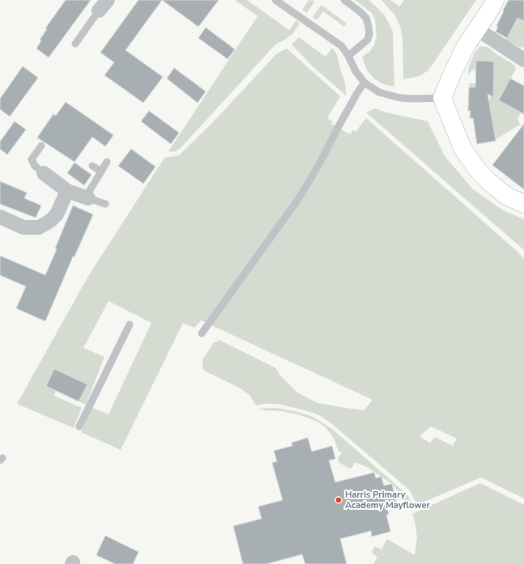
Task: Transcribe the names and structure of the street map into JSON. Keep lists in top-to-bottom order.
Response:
{
  "places": ["Harris Primary Academy Mayflower"]
}
